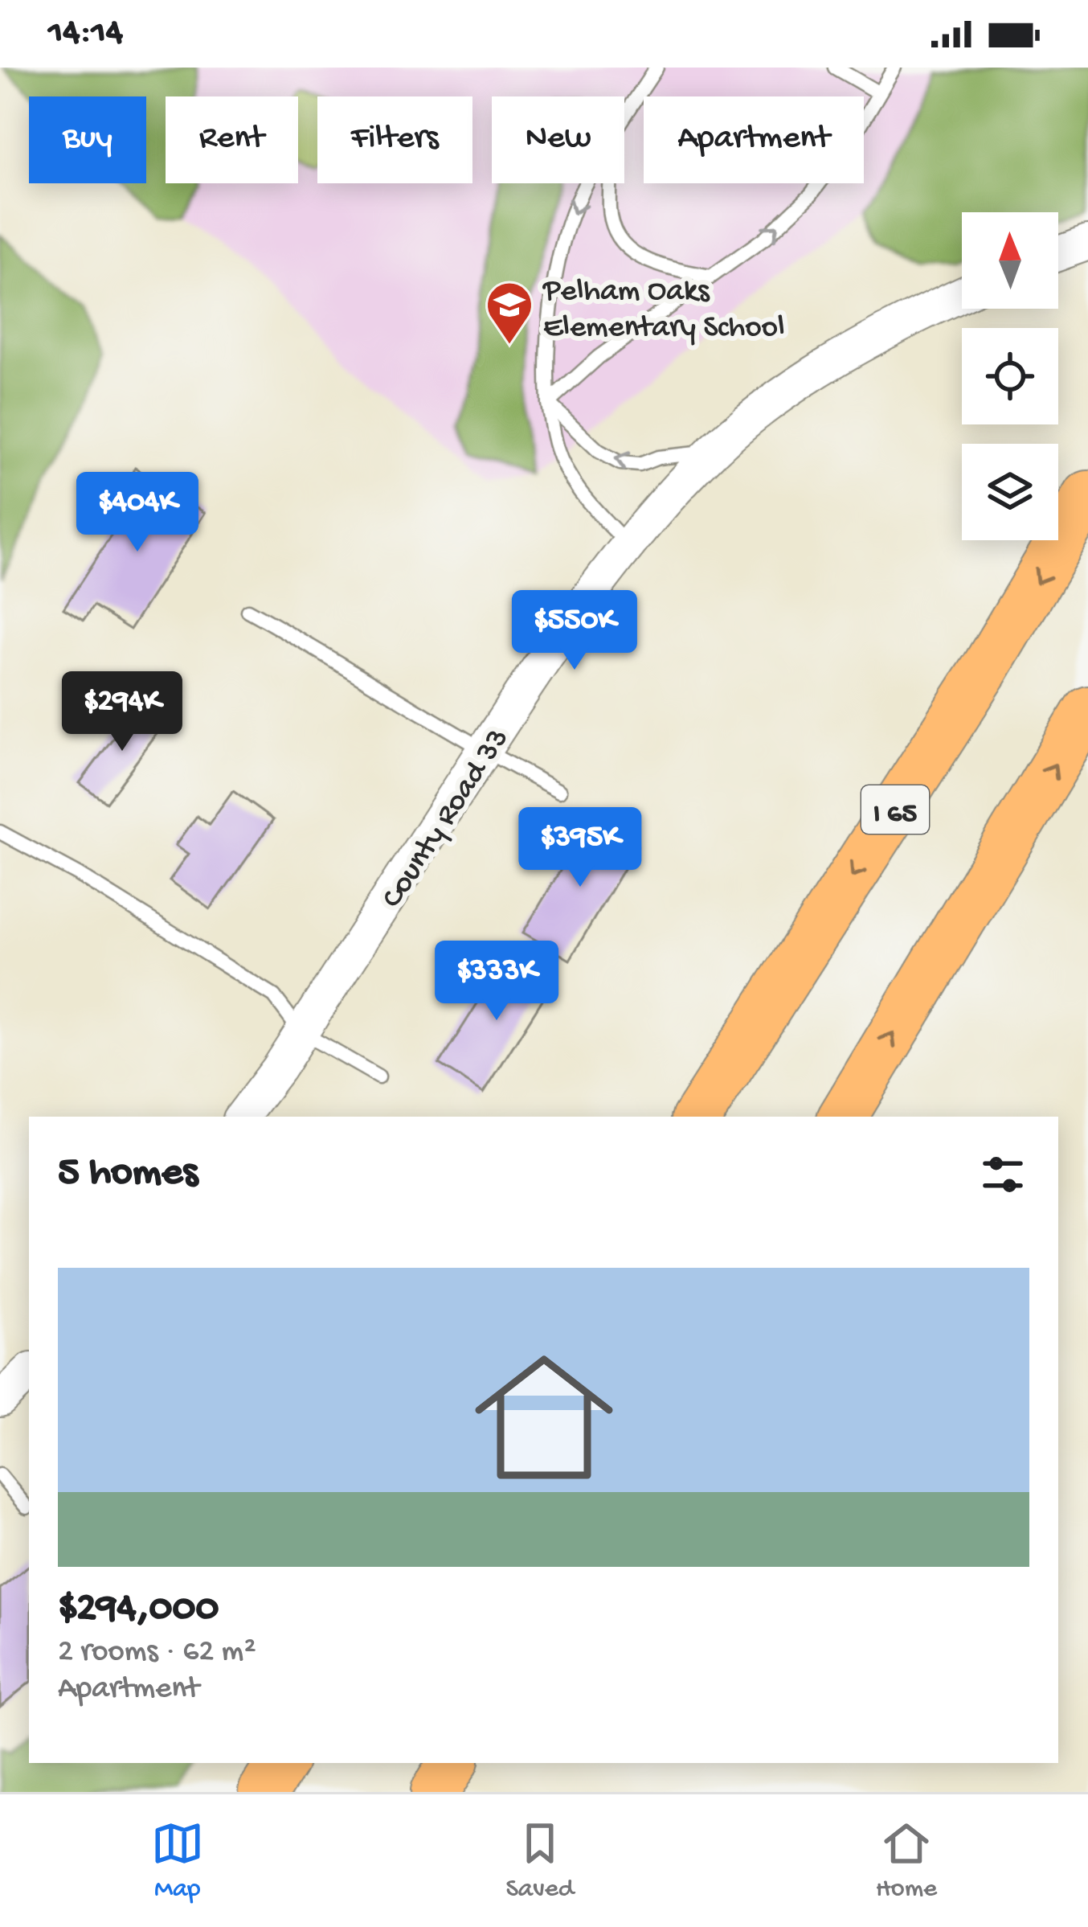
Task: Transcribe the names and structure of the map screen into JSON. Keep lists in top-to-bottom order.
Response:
{
  "streets": {
    "highway": ["I 65"],
    "street": ["County Road 33"]
  },
  "places": {
    "school or university": ["Pelham Oaks Elementary School"]
  },
  "north": "top",
  "page": {
    "status": "14:14",
    "chip": [
      "Buy",
      "Rent",
      "Filters",
      "New",
      "Apartment"
    ],
    "price": [
      "$404K",
      "$550K",
      "$294K",
      "$395K",
      "$333K"
    ],
    "heading": "5 homes",
    "list": [
      {
        "name": "$294,000",
        "note": "2 rooms · 62 m² · Apartment"
      }
    ],
    "tabs": ["Map", "Saved", "Home"]
  }
}
